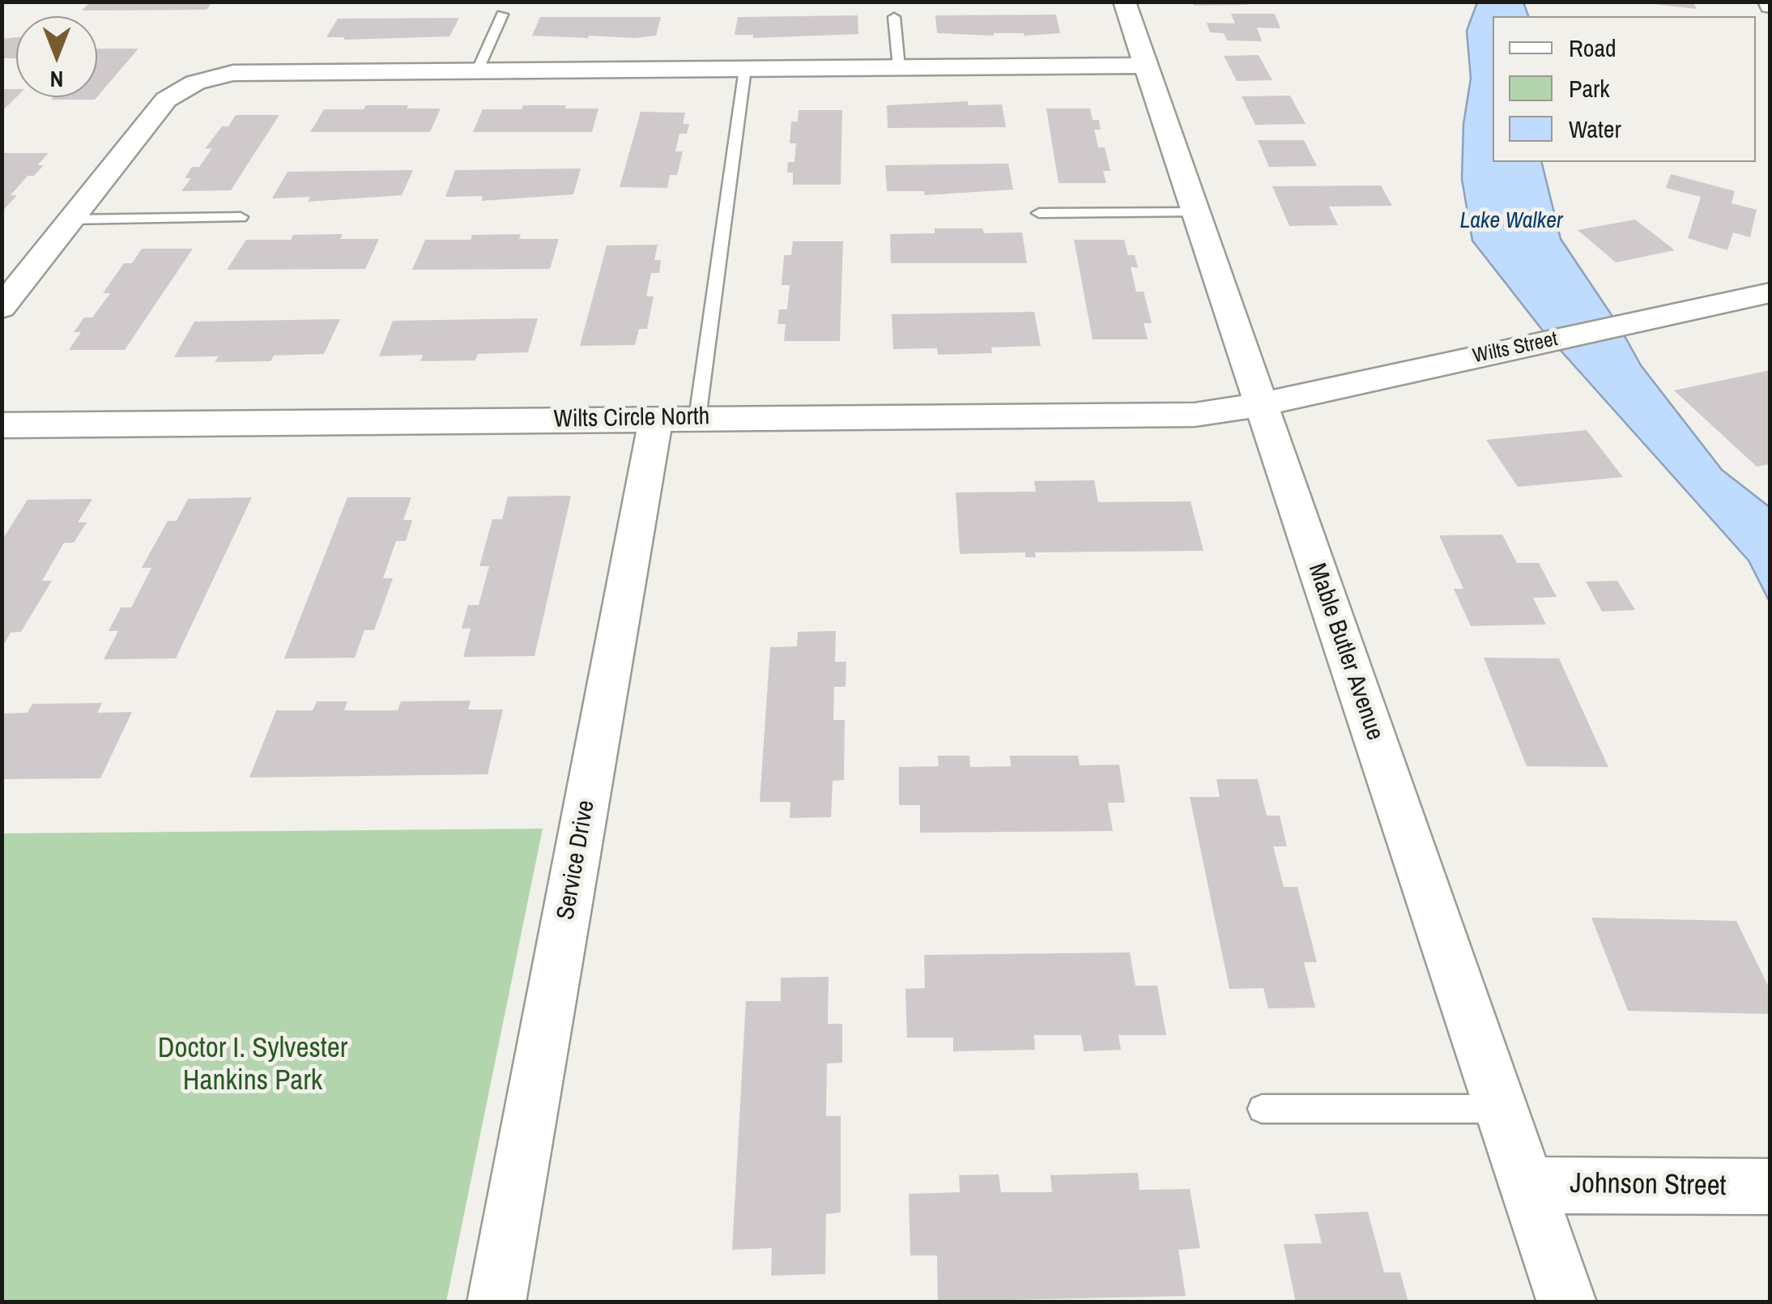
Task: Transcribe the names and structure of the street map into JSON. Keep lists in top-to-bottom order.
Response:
{
  "streets": {
    "street": [
      "Wilts Street",
      "Wilts Circle North",
      "Mable Butler Avenue",
      "Service Drive",
      "Johnson Street"
    ]
  },
  "crossings": [
    ["Wilts Street", "Wilts Circle North"],
    ["Wilts Street", "Mable Butler Avenue"],
    ["Wilts Circle North", "Mable Butler Avenue"],
    ["Wilts Circle North", "Service Drive"],
    ["Mable Butler Avenue", "Johnson Street"]
  ],
  "water": ["Lake Walker"],
  "parks": ["Doctor I. Sylvester Hankins Park"],
  "legend": ["Road", "Park", "Water"],
  "north": "bottom"
}
